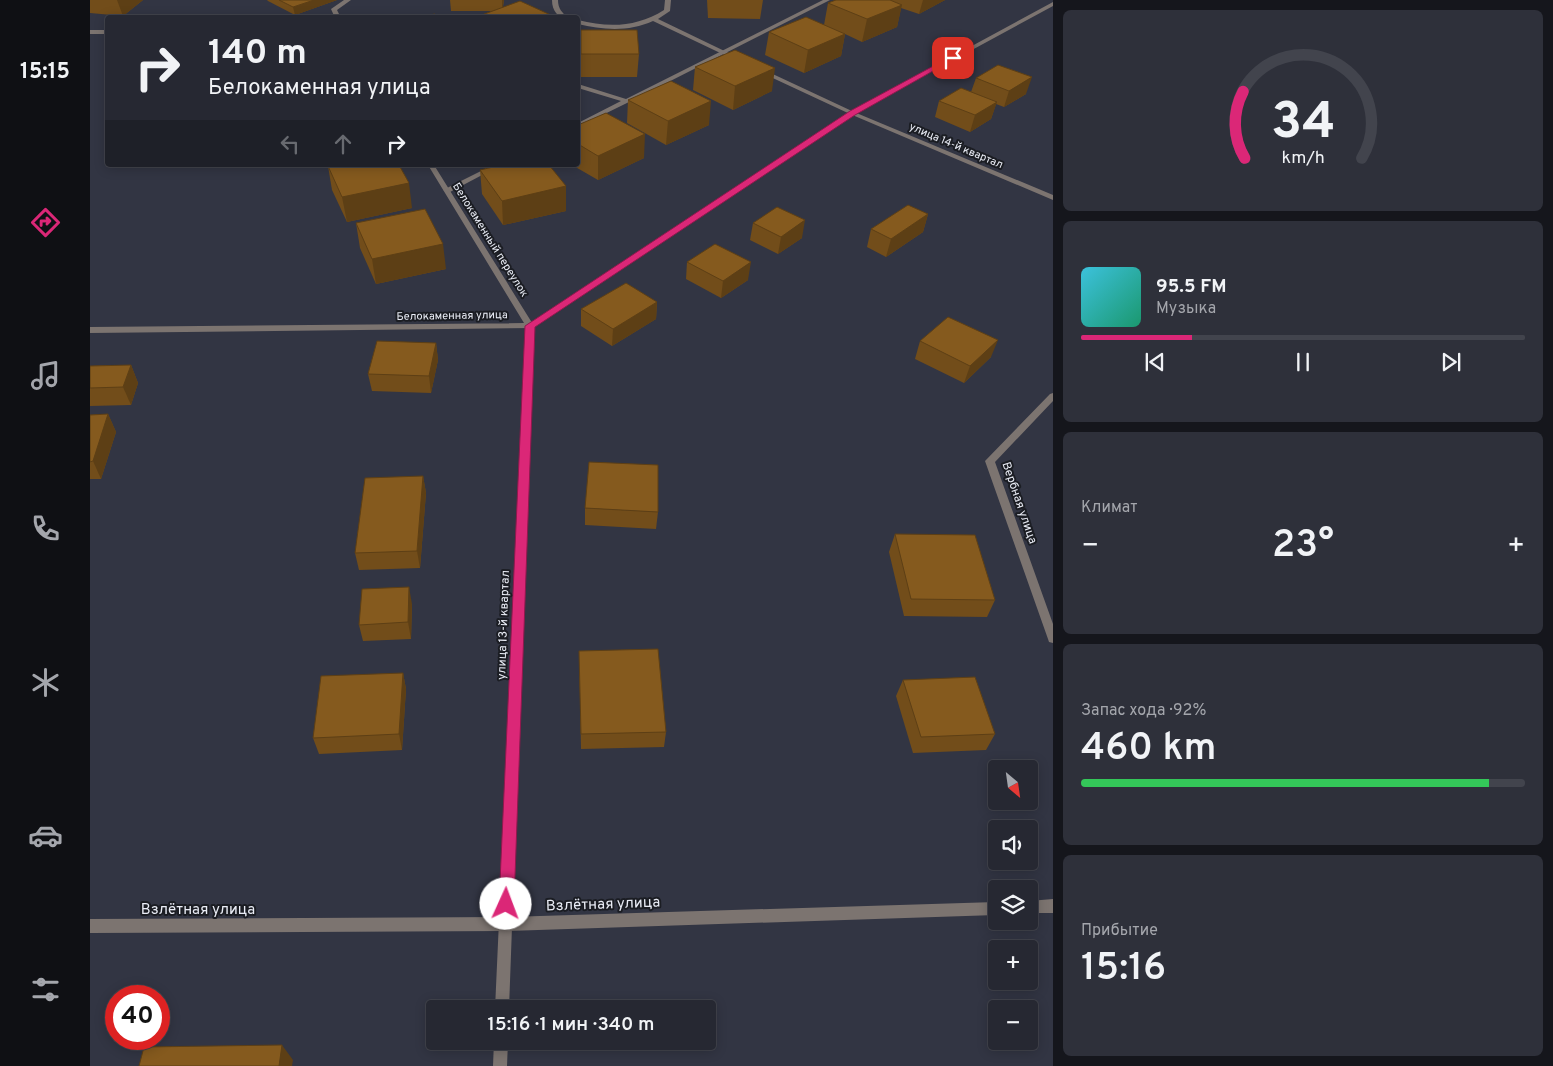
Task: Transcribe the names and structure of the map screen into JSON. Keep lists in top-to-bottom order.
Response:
{
  "streets": {
    "street": [
      "улица 14-й квартал",
      "Белокаменный переулок",
      "Белокаменная улица",
      "Вербная улица",
      "улица 13-й квартал",
      "Взлётная улица"
    ]
  },
  "crossings": [
    ["Белокаменный переулок", "Белокаменная улица"],
    ["Белокаменный переулок", "улица 13-й квартал"],
    ["Белокаменная улица", "улица 13-й квартал"],
    ["улица 13-й квартал", "Взлётная улица"]
  ],
  "north": "bottom right",
  "page": {
    "tabs": "15:15",
    "turn": ["140 m", "Белокаменная улица"],
    "song": ["95.5 FM", "Музыка"],
    "tile": [
      "Климат",
      ["Запас хода · 92%", "460 km"],
      ["Прибытие", "15:16"]
    ],
    "heat": ["−", "23°", "+"],
    "map_buttons": ["+", "−"],
    "limit": "40",
    "trip": "15:16 · 1 мин · 340 m",
    "gauge": ["34", "km/h"]
  }
}
